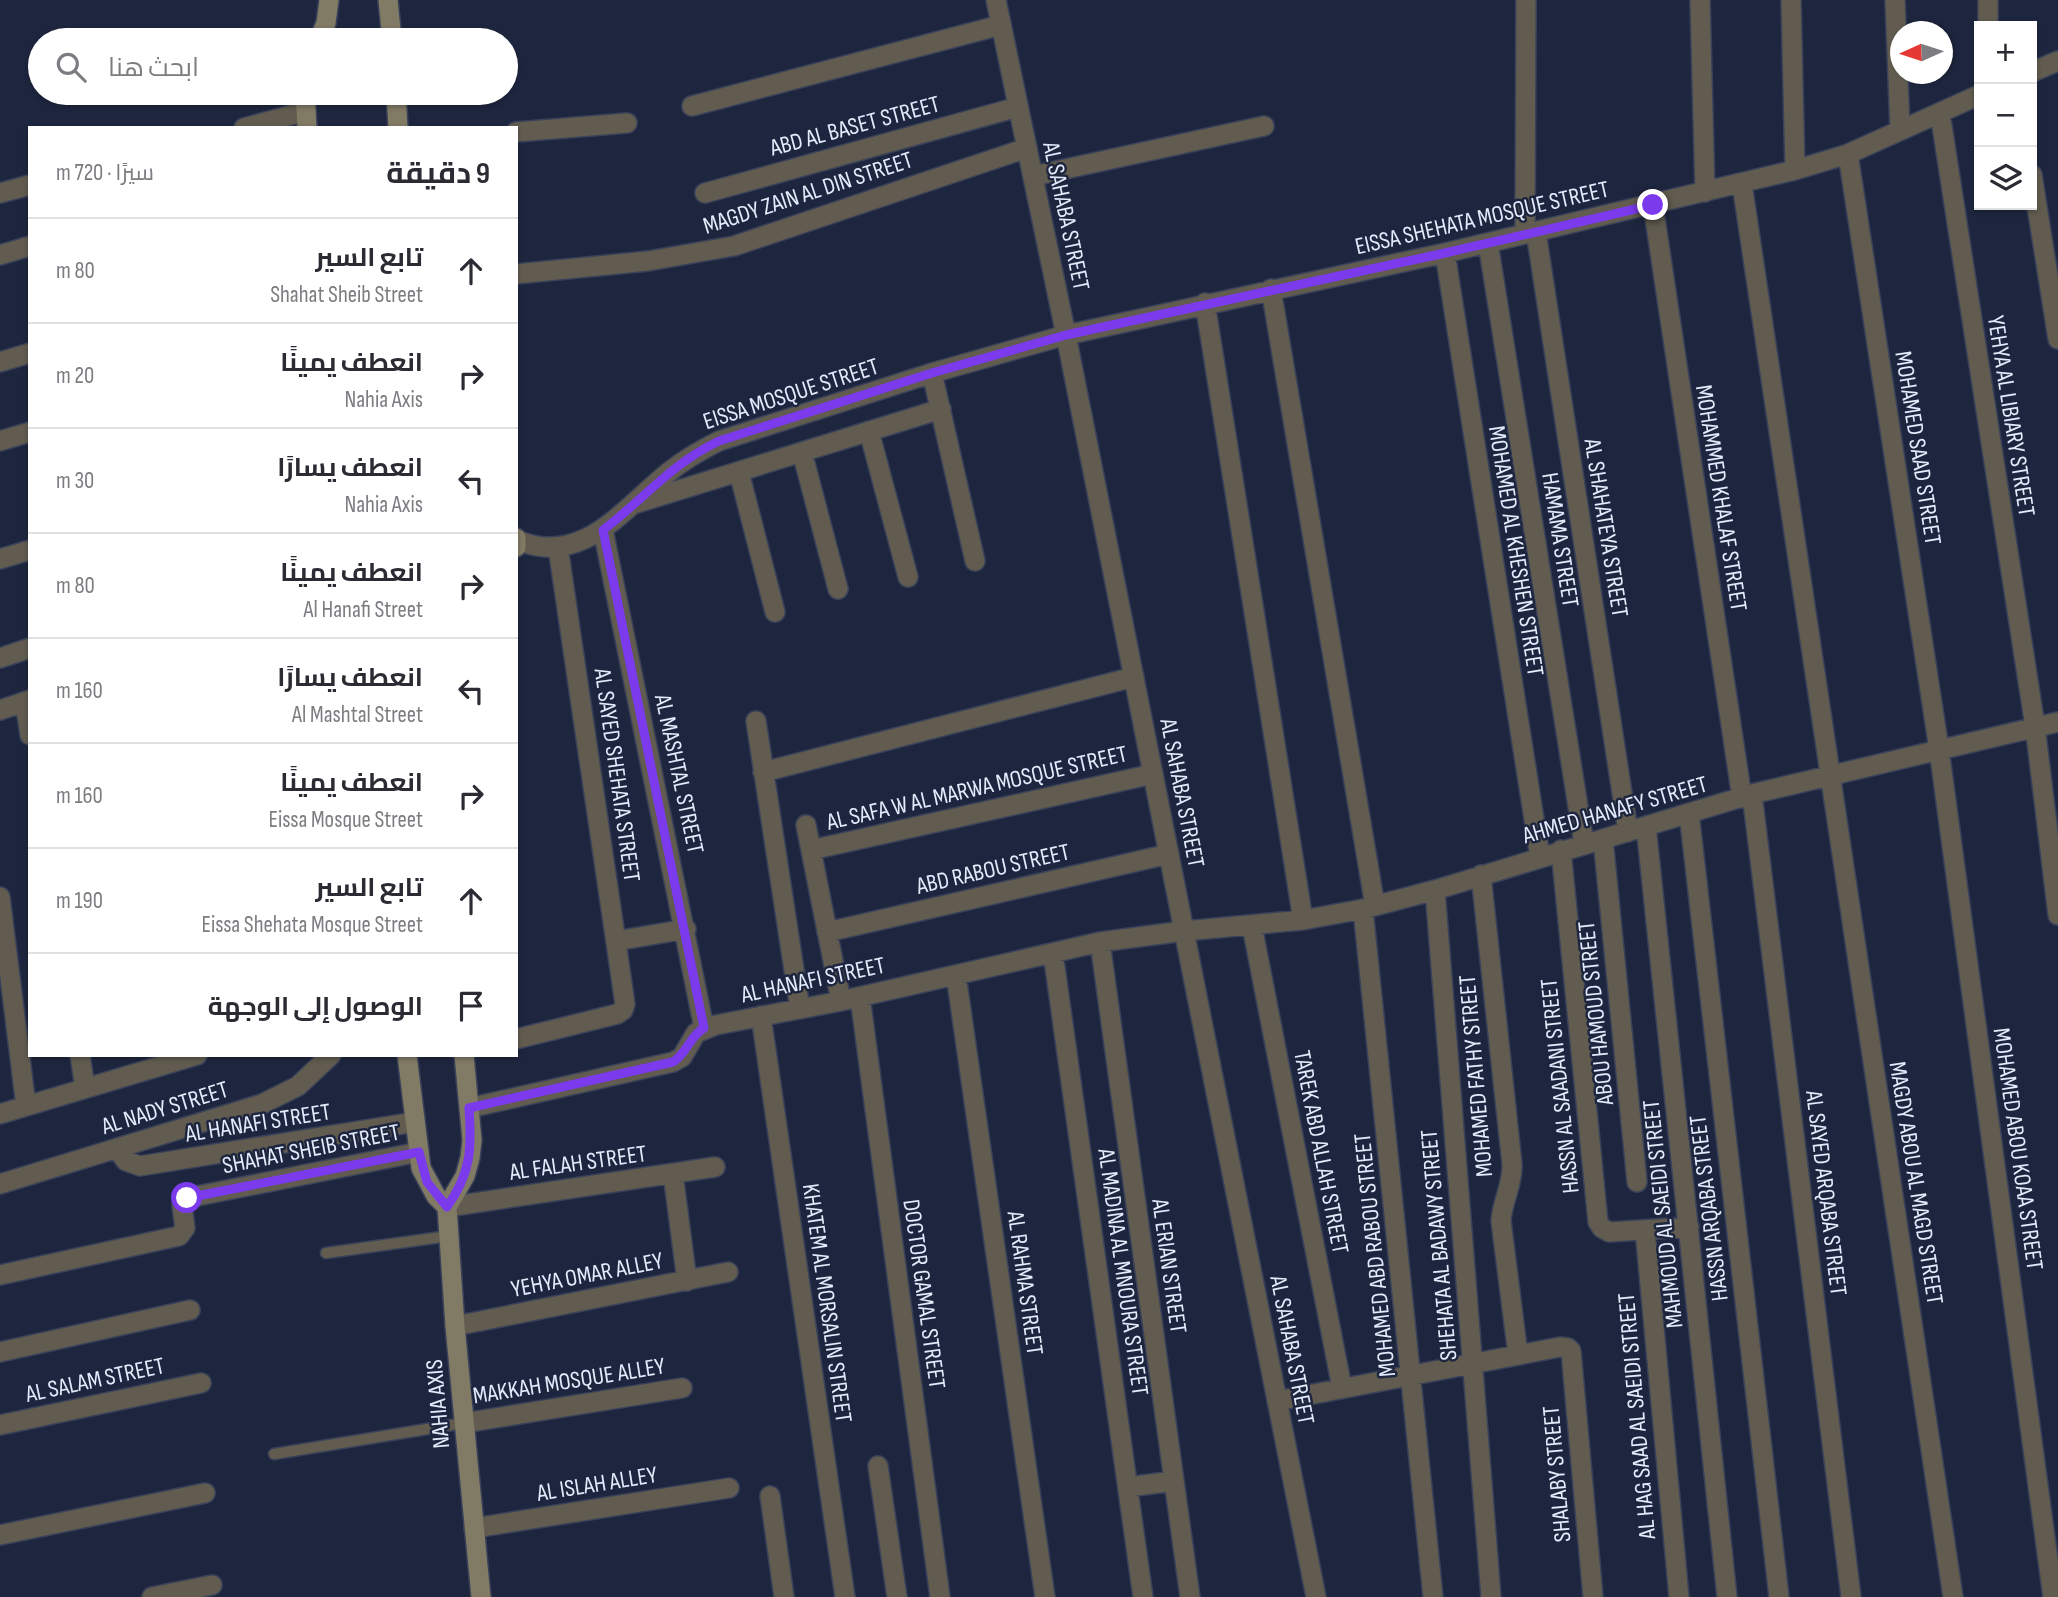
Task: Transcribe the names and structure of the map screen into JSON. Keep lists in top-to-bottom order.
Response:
{
  "streets": {
    "main road": ["NAHIA AXIS"],
    "street": [
      "ABD AL BASET STREET",
      "MAGDY ZAIN AL DIN STREET",
      "AL SAHABA STREET",
      "EISSA SHEHATA MOSQUE STREET",
      "EISSA MOSQUE STREET",
      "YEHYA AL LIBIARY STREET",
      "MOHAMED SAAD STREET",
      "MOHAMMED KHALAF STREET",
      "AL SHAHATEYA STREET",
      "HAMAMA STREET",
      "MOHAMED AL KHESHEN STREET",
      "AL MASHTAL STREET",
      "AL SAYED SHEHATA STREET",
      "AL SAFA W AL MARWA MOSQUE STREET",
      "AHMED HANAFY STREET",
      "ABD RABOU STREET",
      "AL HANAFI STREET",
      "ABOU HAMOUD STREET",
      "MOHAMED FATHY STREET",
      "HASSN AL SAADANI STREET",
      "AL NADY STREET",
      "SHAHAT SHEIB STREET",
      "MOHAMED ABOU KOAA STREET",
      "TAREK ABD ALLAH STREET",
      "AL FALAH STREET",
      "MAGDY ABOU AL MAGD STREET",
      "AL SAYED ARQABA STREET",
      "HASSN ARQABA STREET",
      "MAHMOUD AL SAEIDI STREET",
      "SHEHATA AL BADAWY STREET",
      "MOHAMED ABD RABOU STREET",
      "AL ERIAN STREET",
      "AL MADINA AL MNOURA STREET",
      "YEHYA OMAR ALLEY",
      "AL RAHMA STREET",
      "DOCTOR GAMAL STREET",
      "KHATEM AL MORSALIN STREET",
      "AL SALAM STREET",
      "MAKKAH MOSQUE ALLEY",
      "AL HAG SAAD AL SAEIDI STREET",
      "SHALABY STREET",
      "AL ISLAH ALLEY"
    ]
  },
  "crossings": [
    ["ABD AL BASET STREET", "AL SAHABA STREET"],
    ["MAGDY ZAIN AL DIN STREET", "AL SAHABA STREET"],
    ["AL SAHABA STREET", "EISSA SHEHATA MOSQUE STREET"],
    ["AL SAHABA STREET", "EISSA MOSQUE STREET"],
    ["AL SAHABA STREET", "AL SAFA W AL MARWA MOSQUE STREET"],
    ["AL SAHABA STREET", "AHMED HANAFY STREET"],
    ["AL SAHABA STREET", "ABD RABOU STREET"],
    ["AL SAHABA STREET", "AL HANAFI STREET"],
    ["EISSA SHEHATA MOSQUE STREET", "EISSA MOSQUE STREET"],
    ["EISSA SHEHATA MOSQUE STREET", "YEHYA AL LIBIARY STREET"],
    ["EISSA SHEHATA MOSQUE STREET", "MOHAMED SAAD STREET"],
    ["EISSA SHEHATA MOSQUE STREET", "MOHAMMED KHALAF STREET"],
    ["EISSA SHEHATA MOSQUE STREET", "AL SHAHATEYA STREET"],
    ["EISSA SHEHATA MOSQUE STREET", "HAMAMA STREET"],
    ["EISSA SHEHATA MOSQUE STREET", "MOHAMED AL KHESHEN STREET"],
    ["EISSA SHEHATA MOSQUE STREET", "MAGDY ABOU AL MAGD STREET"],
    ["EISSA SHEHATA MOSQUE STREET", "MOHAMED ABD RABOU STREET"],
    ["EISSA MOSQUE STREET", "AL MASHTAL STREET"],
    ["EISSA MOSQUE STREET", "AL SAYED SHEHATA STREET"],
    ["YEHYA AL LIBIARY STREET", "AHMED HANAFY STREET"],
    ["MOHAMED SAAD STREET", "AHMED HANAFY STREET"],
    ["MOHAMED SAAD STREET", "MOHAMED ABOU KOAA STREET"],
    ["MOHAMMED KHALAF STREET", "AHMED HANAFY STREET"],
    ["MOHAMMED KHALAF STREET", "AL SAYED ARQABA STREET"],
    ["AL SHAHATEYA STREET", "AHMED HANAFY STREET"],
    ["AL SHAHATEYA STREET", "MAHMOUD AL SAEIDI STREET"],
    ["HAMAMA STREET", "AHMED HANAFY STREET"],
    ["HAMAMA STREET", "ABOU HAMOUD STREET"],
    ["MOHAMED AL KHESHEN STREET", "AHMED HANAFY STREET"],
    ["AL MASHTAL STREET", "AL HANAFI STREET"],
    ["AHMED HANAFY STREET", "AL HANAFI STREET"],
    ["AHMED HANAFY STREET", "ABOU HAMOUD STREET"],
    ["AHMED HANAFY STREET", "MOHAMED FATHY STREET"],
    ["AHMED HANAFY STREET", "HASSN AL SAADANI STREET"],
    ["AHMED HANAFY STREET", "MOHAMED ABOU KOAA STREET"],
    ["AHMED HANAFY STREET", "TAREK ABD ALLAH STREET"],
    ["AHMED HANAFY STREET", "MAGDY ABOU AL MAGD STREET"],
    ["AHMED HANAFY STREET", "AL SAYED ARQABA STREET"],
    ["AHMED HANAFY STREET", "HASSN ARQABA STREET"],
    ["AHMED HANAFY STREET", "MAHMOUD AL SAEIDI STREET"],
    ["AHMED HANAFY STREET", "SHEHATA AL BADAWY STREET"],
    ["AHMED HANAFY STREET", "MOHAMED ABD RABOU STREET"],
    ["AL HANAFI STREET", "AL NADY STREET"],
    ["AL HANAFI STREET", "AL ERIAN STREET"],
    ["AL HANAFI STREET", "AL MADINA AL MNOURA STREET"],
    ["AL HANAFI STREET", "AL RAHMA STREET"],
    ["AL HANAFI STREET", "DOCTOR GAMAL STREET"],
    ["AL HANAFI STREET", "KHATEM AL MORSALIN STREET"],
    ["MOHAMED FATHY STREET", "SHALABY STREET"],
    ["HASSN AL SAADANI STREET", "MAHMOUD AL SAEIDI STREET"],
    ["HASSN AL SAADANI STREET", "AL HAG SAAD AL SAEIDI STREET"],
    ["AL FALAH STREET", "NAHIA AXIS"],
    ["YEHYA OMAR ALLEY", "NAHIA AXIS"],
    ["MAKKAH MOSQUE ALLEY", "NAHIA AXIS"],
    ["NAHIA AXIS", "AL ISLAH ALLEY"]
  ],
  "north": "left",
  "page": {
    "map_buttons": ["+", "−"],
    "search": "ابحث هنا",
    "heading": ["9 دقيقة", "سيرًا · 720 m"],
    "list": [
      ["تابع السير", "Shahat Sheib Street", "80 m"],
      ["انعطف يمينًا", "Nahia Axis", "20 m"],
      ["انعطف يسارًا", "Nahia Axis", "30 m"],
      ["انعطف يمينًا", "Al Hanafi Street", "80 m"],
      ["انعطف يسارًا", "Al Mashtal Street", "160 m"],
      ["انعطف يمينًا", "Eissa Mosque Street", "160 m"],
      ["تابع السير", "Eissa Shehata Mosque Street", "190 m"],
      "الوصول إلى الوجهة"
    ]
  }
}
